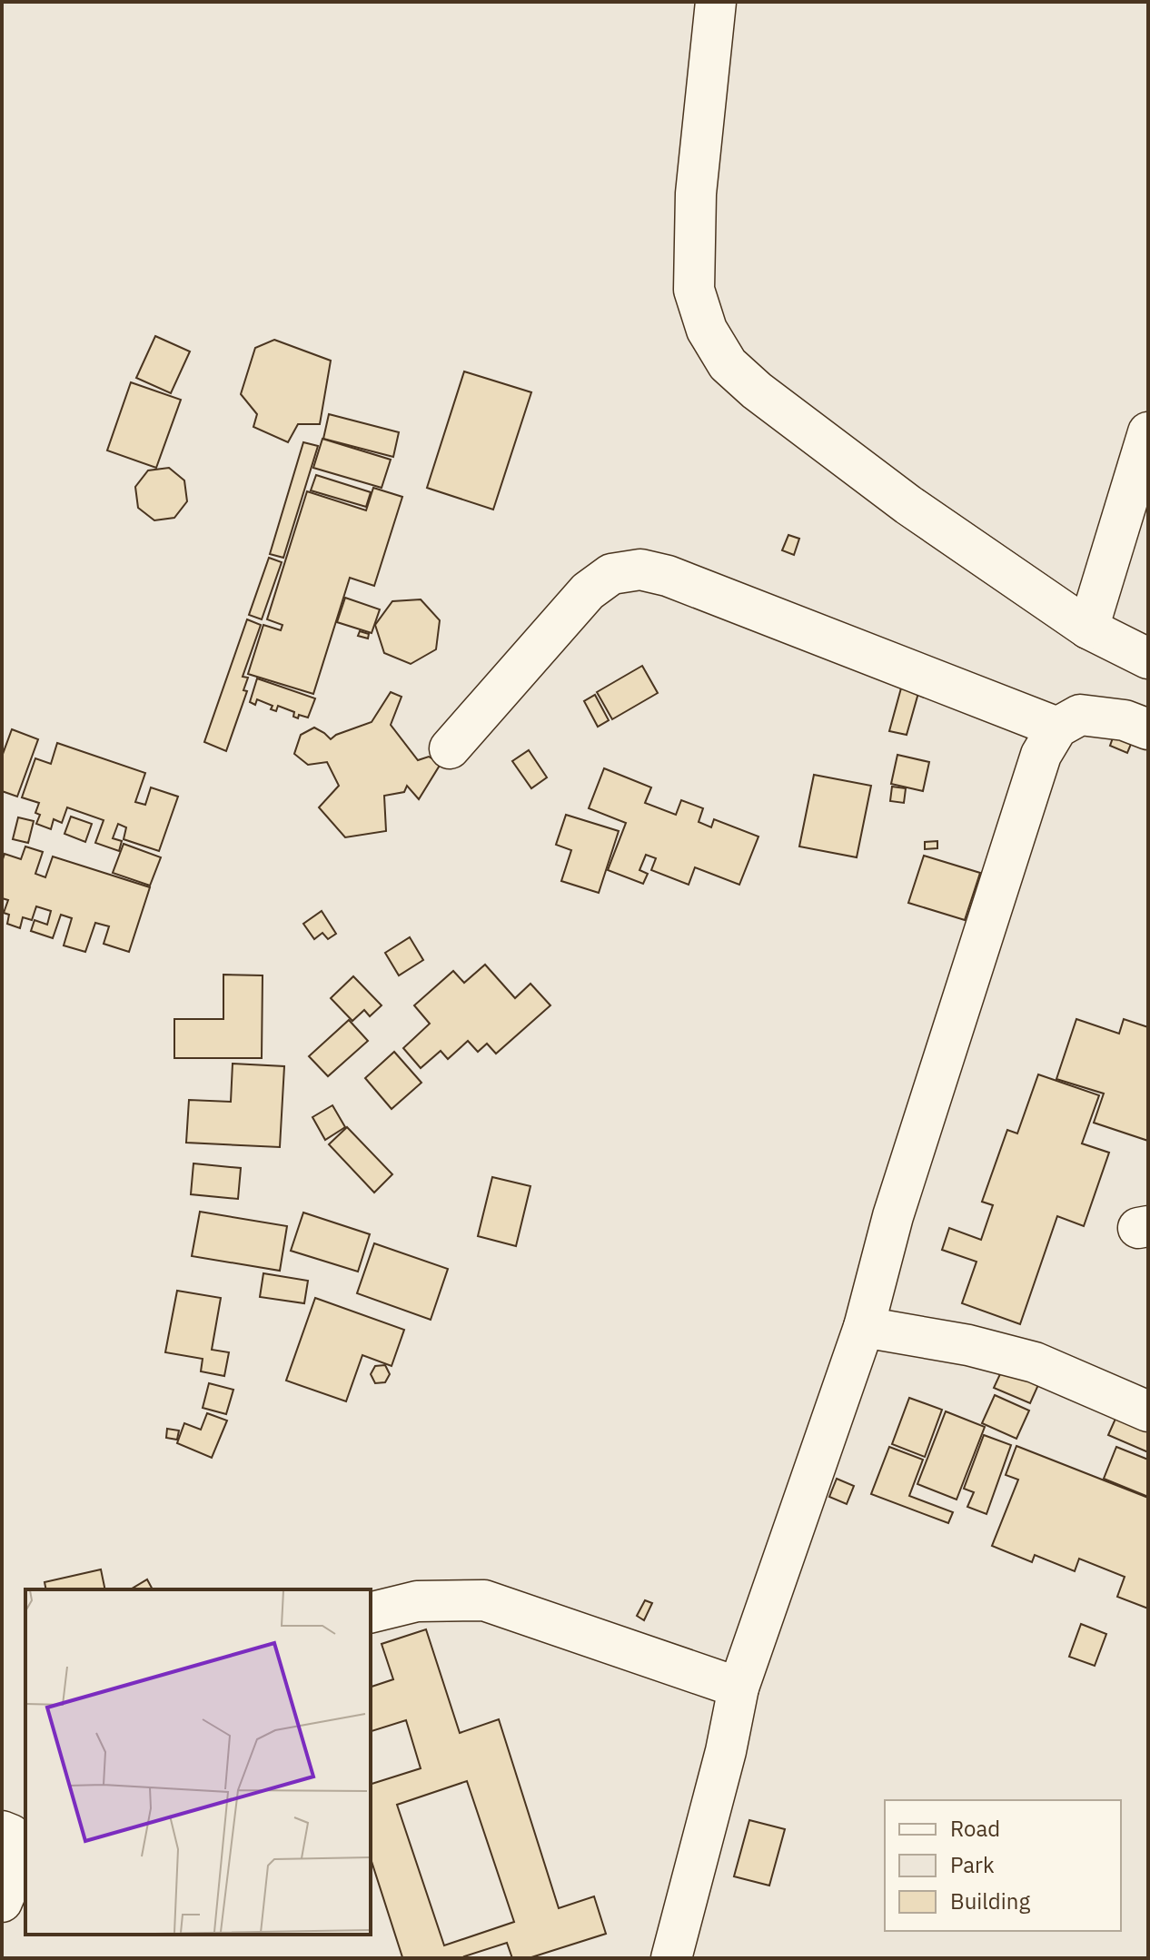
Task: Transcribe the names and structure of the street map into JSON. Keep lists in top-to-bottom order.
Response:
{
  "legend": ["Road", "Park", "Building"]
}
